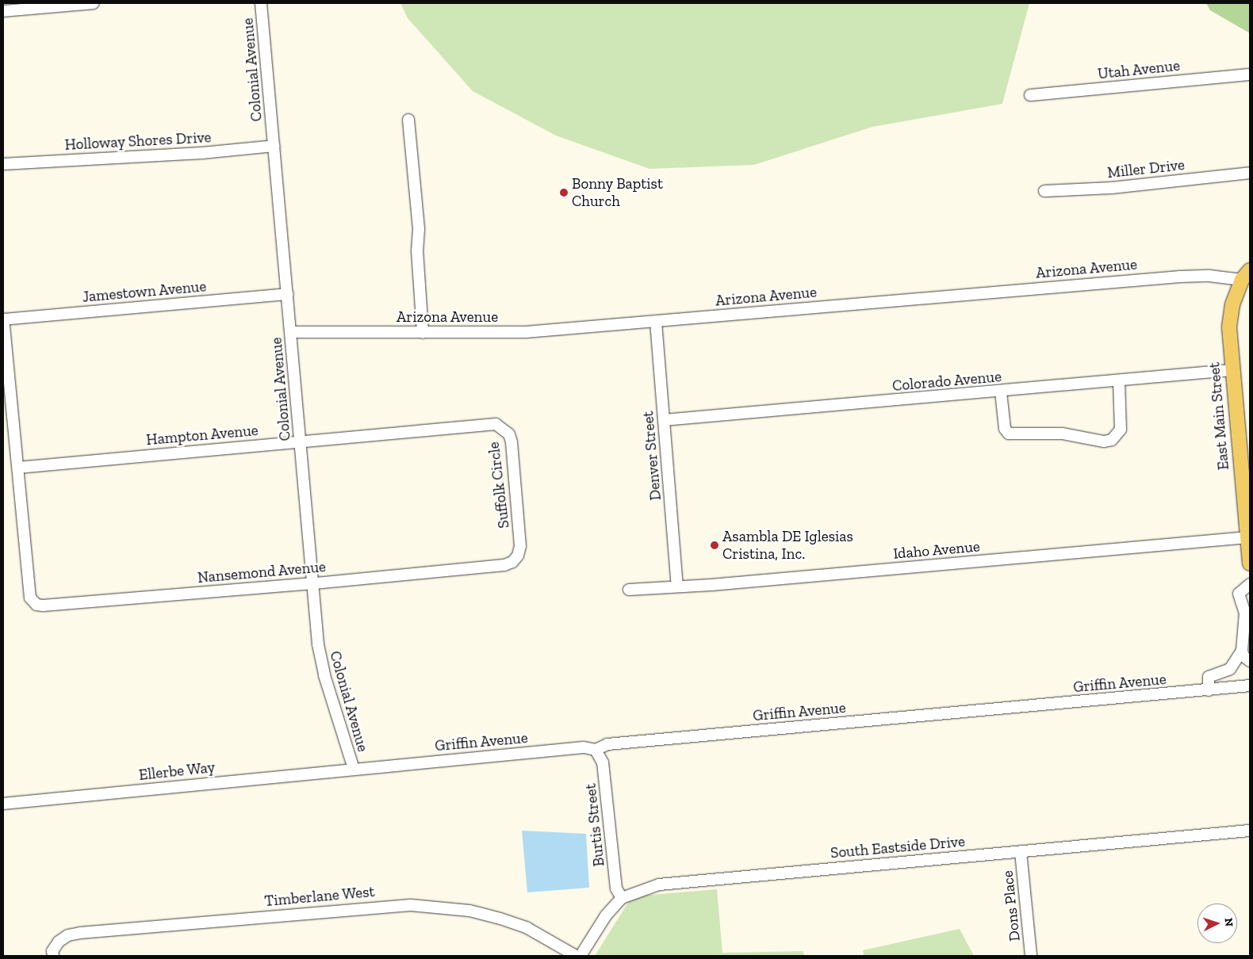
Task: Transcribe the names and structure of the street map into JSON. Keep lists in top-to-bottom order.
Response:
{
  "streets": {
    "main road": ["East Main Street"],
    "street": [
      "Colonial Avenue",
      "Utah Avenue",
      "Holloway Shores Drive",
      "Miller Drive",
      "Arizona Avenue",
      "Jamestown Avenue",
      "Colorado Avenue",
      "Hampton Avenue",
      "Denver Street",
      "Suffolk Circle",
      "Idaho Avenue",
      "Nansemond Avenue",
      "Griffin Avenue",
      "Ellerbe Way",
      "Burtis Street",
      "South Eastside Drive",
      "Timberlane West",
      "Dons Place"
    ]
  },
  "crossings": [
    ["Colonial Avenue", "Holloway Shores Drive"],
    ["Colonial Avenue", "Arizona Avenue"],
    ["Colonial Avenue", "Jamestown Avenue"],
    ["Colonial Avenue", "Hampton Avenue"],
    ["Colonial Avenue", "Nansemond Avenue"],
    ["Colonial Avenue", "Griffin Avenue"],
    ["Colonial Avenue", "Ellerbe Way"],
    ["Arizona Avenue", "East Main Street"],
    ["Arizona Avenue", "Denver Street"],
    ["Colorado Avenue", "East Main Street"],
    ["Colorado Avenue", "Denver Street"],
    ["East Main Street", "Idaho Avenue"],
    ["Hampton Avenue", "Suffolk Circle"],
    ["Hampton Avenue", "Nansemond Avenue"],
    ["Denver Street", "Idaho Avenue"],
    ["Suffolk Circle", "Nansemond Avenue"],
    ["Griffin Avenue", "Ellerbe Way"],
    ["Griffin Avenue", "Burtis Street"],
    ["Burtis Street", "South Eastside Drive"],
    ["South Eastside Drive", "Dons Place"]
  ],
  "places": ["Bonny Baptist Church", "Asambla DE Iglesias Cristina, Inc."],
  "north": "right"
}
